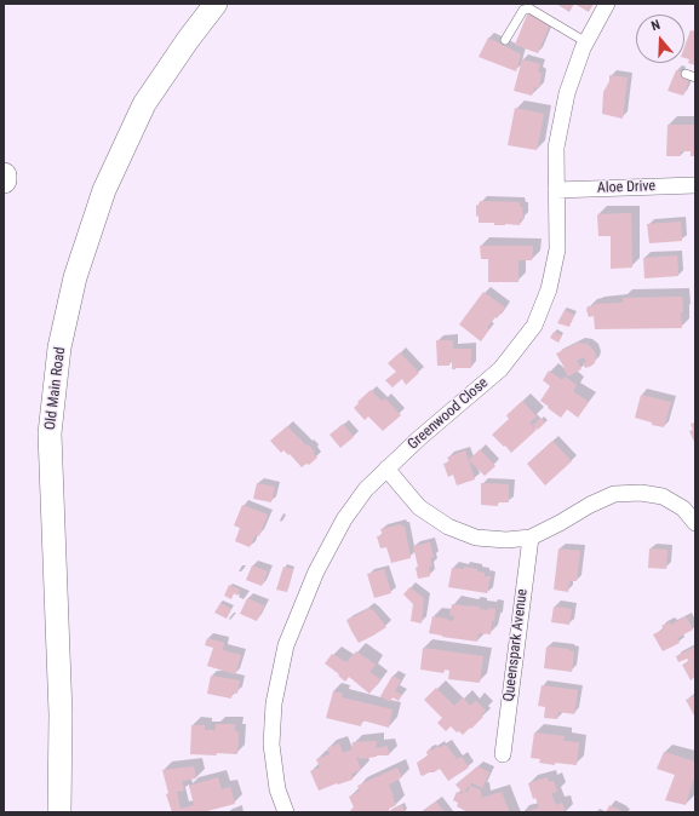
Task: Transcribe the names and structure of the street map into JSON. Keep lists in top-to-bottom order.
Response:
{
  "streets": {
    "street": [
      "Aloe Drive",
      "Old Main Road",
      "Greenwood Close",
      "Queenspark Avenue"
    ]
  },
  "crossings": [
    ["Aloe Drive", "Greenwood Close"]
  ],
  "north": "top"
}
